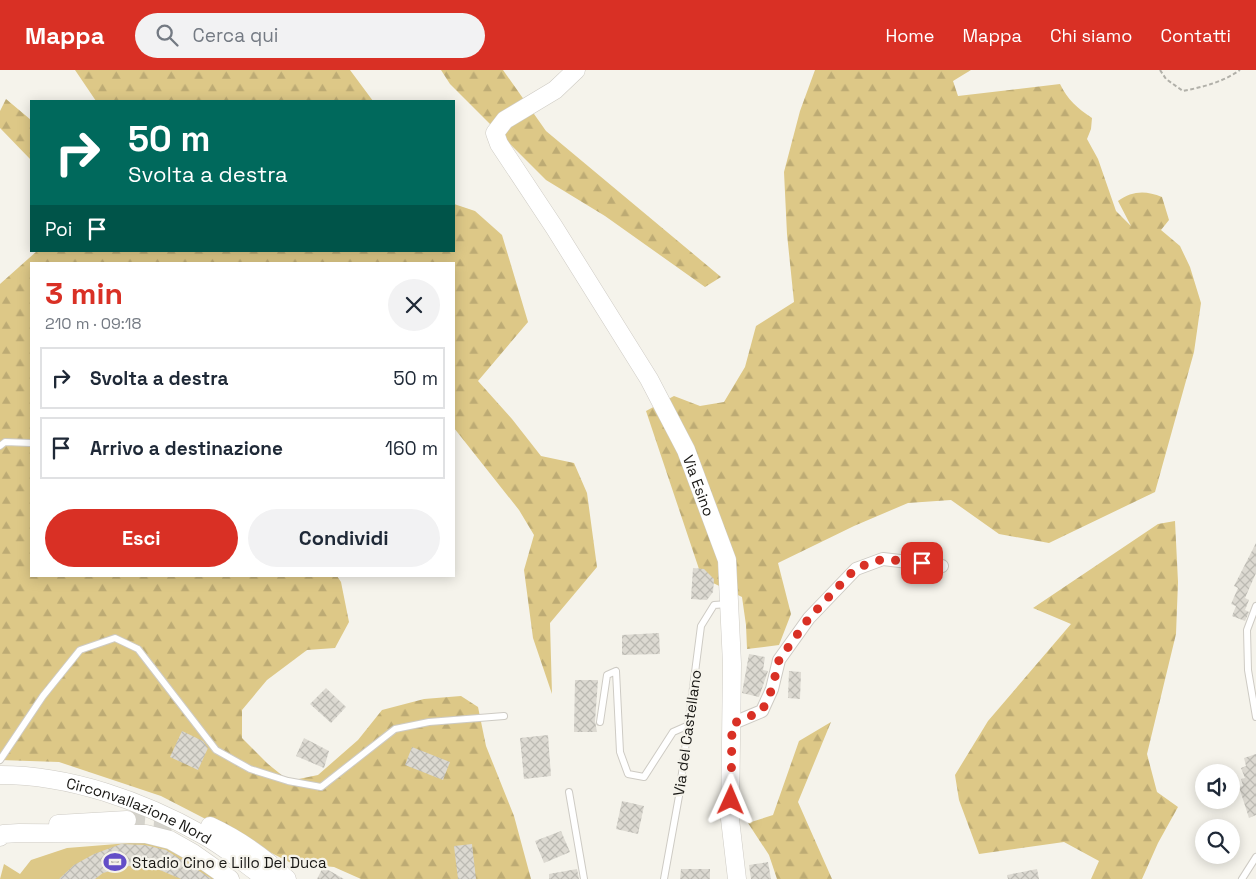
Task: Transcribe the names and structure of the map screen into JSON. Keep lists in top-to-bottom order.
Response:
{
  "streets": {
    "street": ["Via Esino", "Circonvallazione Nord"],
    "lane": ["Via del Castellano"]
  },
  "crossings": [
    ["Via Esino", "Via del Castellano"]
  ],
  "places": {
    "sports": ["Stadio Cino e Lillo Del Duca"]
  },
  "page": {
    "header": "Mappa",
    "search": "Cerca qui",
    "nav": [
      "Home",
      "Mappa",
      "Chi siamo",
      "Contatti"
    ],
    "turn": ["50 m", "Svolta a destra"],
    "then": "Poi",
    "heading": ["3 min", "210 m · 09:18"],
    "list": [
      {
        "name": "Svolta a destra",
        "value": "50 m"
      },
      {
        "name": "Arrivo a destinazione",
        "value": "160 m"
      }
    ],
    "buttons": ["Esci", "Condividi"]
  }
}
